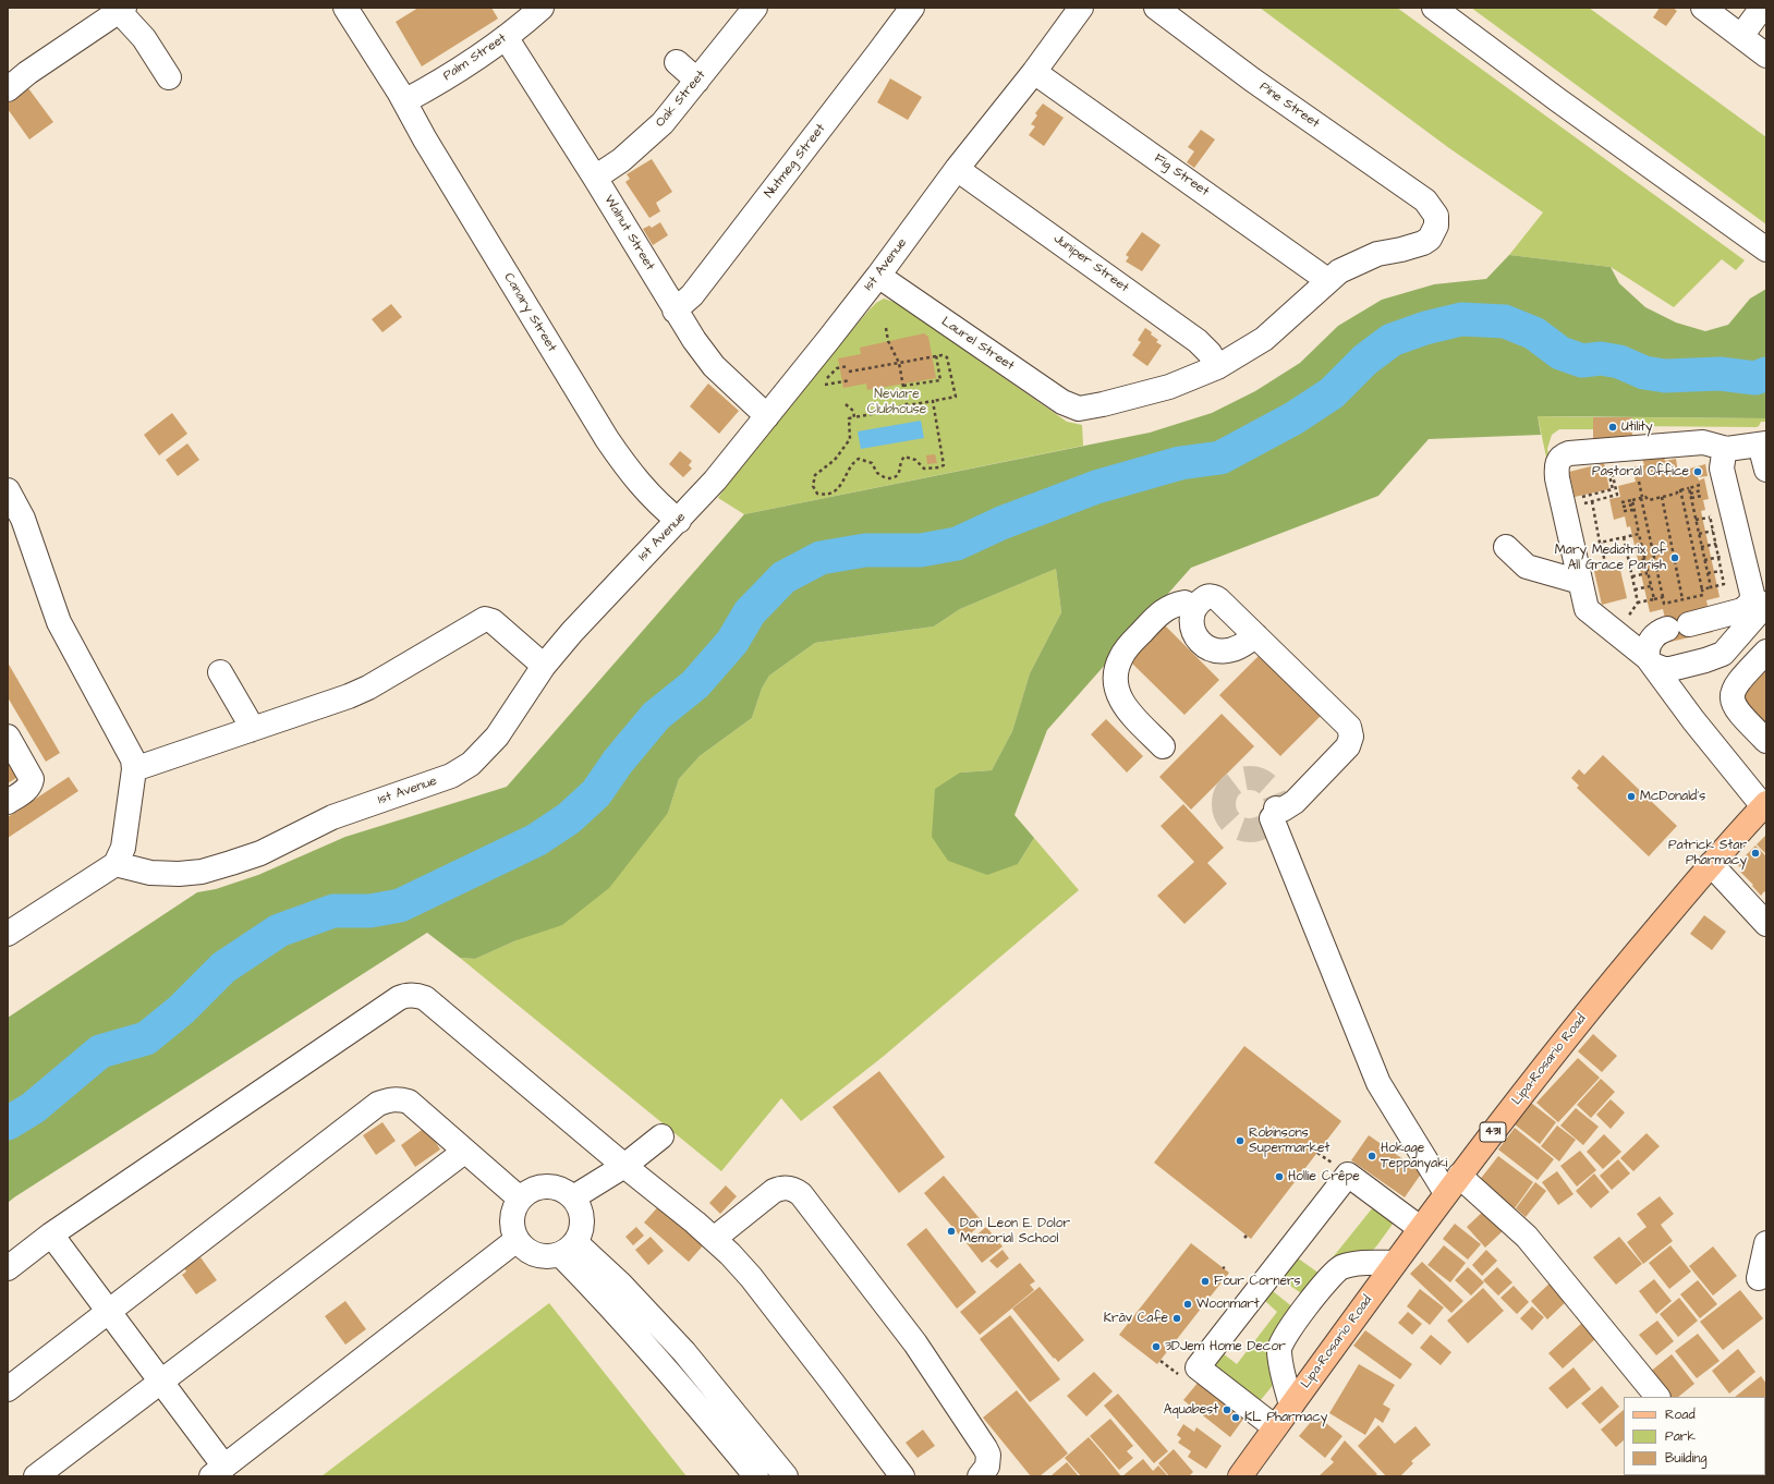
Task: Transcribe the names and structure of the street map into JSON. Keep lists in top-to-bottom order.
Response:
{
  "streets": {
    "main road": ["Lipa-Rosario Road", "431"],
    "street": [
      "Palm Street",
      "Oak Street",
      "Pine Street",
      "Nutmeg Street",
      "Fig Street",
      "Walnut Street",
      "Juniper Street",
      "1st Avenue",
      "Canary Street",
      "Laurel Street"
    ]
  },
  "crossings": [
    ["Palm Street", "Walnut Street"],
    ["Palm Street", "Canary Street"],
    ["Oak Street", "Walnut Street"],
    ["Pine Street", "Fig Street"],
    ["Nutmeg Street", "Walnut Street"],
    ["Fig Street", "1st Avenue"],
    ["Walnut Street", "1st Avenue"],
    ["Juniper Street", "1st Avenue"],
    ["Juniper Street", "Laurel Street"],
    ["1st Avenue", "Canary Street"],
    ["1st Avenue", "Laurel Street"]
  ],
  "parks": ["Neviare Clubhouse"],
  "places": [
    "Utility",
    "Pastoral Office",
    "Mary Mediatrix of All Grace Parish",
    "McDonald's",
    "Patrick Star Pharmacy",
    "Robinsons Supermarket",
    "Hokage Teppanyaki",
    "Hollie Crêpe",
    "Don Leon E. Dolor Memorial School",
    "Four Corners",
    "Woonmart",
    "Krāv Cafe",
    "3DJem Home Decor",
    "Aquabest",
    "KL Pharmacy"
  ],
  "legend": ["Road", "Park", "Building"]
}
